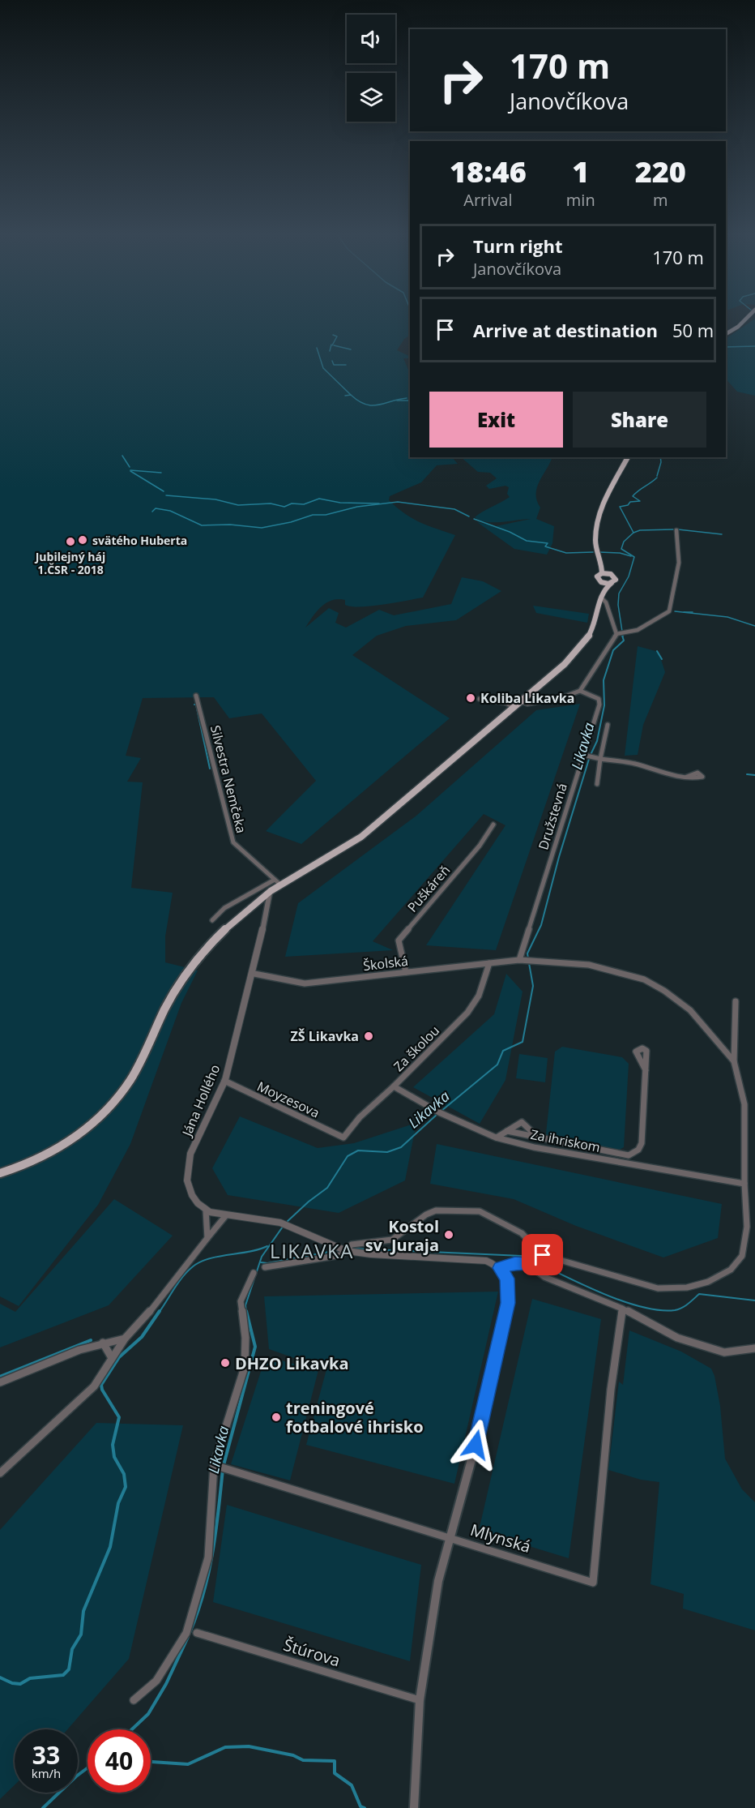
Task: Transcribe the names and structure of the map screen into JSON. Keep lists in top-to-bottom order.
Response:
{
  "streets": {
    "street": [
      "Silvestra Nemčeka",
      "Družstevná",
      "Puškáreň",
      "Školská",
      "Za školou",
      "Moyzesova",
      "Jána Hollého",
      "Za ihriskom",
      "Mlynská",
      "Štúrova"
    ]
  },
  "crossings": [
    ["Družstevná", "Školská"],
    ["Puškáreň", "Školská"],
    ["Školská", "Za školou"],
    ["Školská", "Jána Hollého"],
    ["Za školou", "Moyzesova"],
    ["Za školou", "Za ihriskom"],
    ["Moyzesova", "Jána Hollého"]
  ],
  "districts": ["LIKAVKA"],
  "water": ["Likavka"],
  "places": [
    "svätého Huberta",
    "Jubilejný háj 1.ČSR - 2018",
    "Koliba Likavka",
    "ZŠ Likavka",
    "Kostol sv. Juraja",
    "DHZO Likavka",
    "treningové fotbalové ihrisko"
  ],
  "page": {
    "turn": ["170 m", "Janovčíkova"],
    "eta": [
      "18:46",
      "Arrival",
      "1",
      "min",
      "220",
      "m"
    ],
    "list": [
      {
        "name": "Turn right",
        "note": "Janovčíkova",
        "value": "170 m"
      },
      {
        "name": "Arrive at destination",
        "value": "50 m"
      }
    ],
    "buttons": ["Exit", "Share"],
    "speed": "33 km/h",
    "limit": "40"
  }
}
